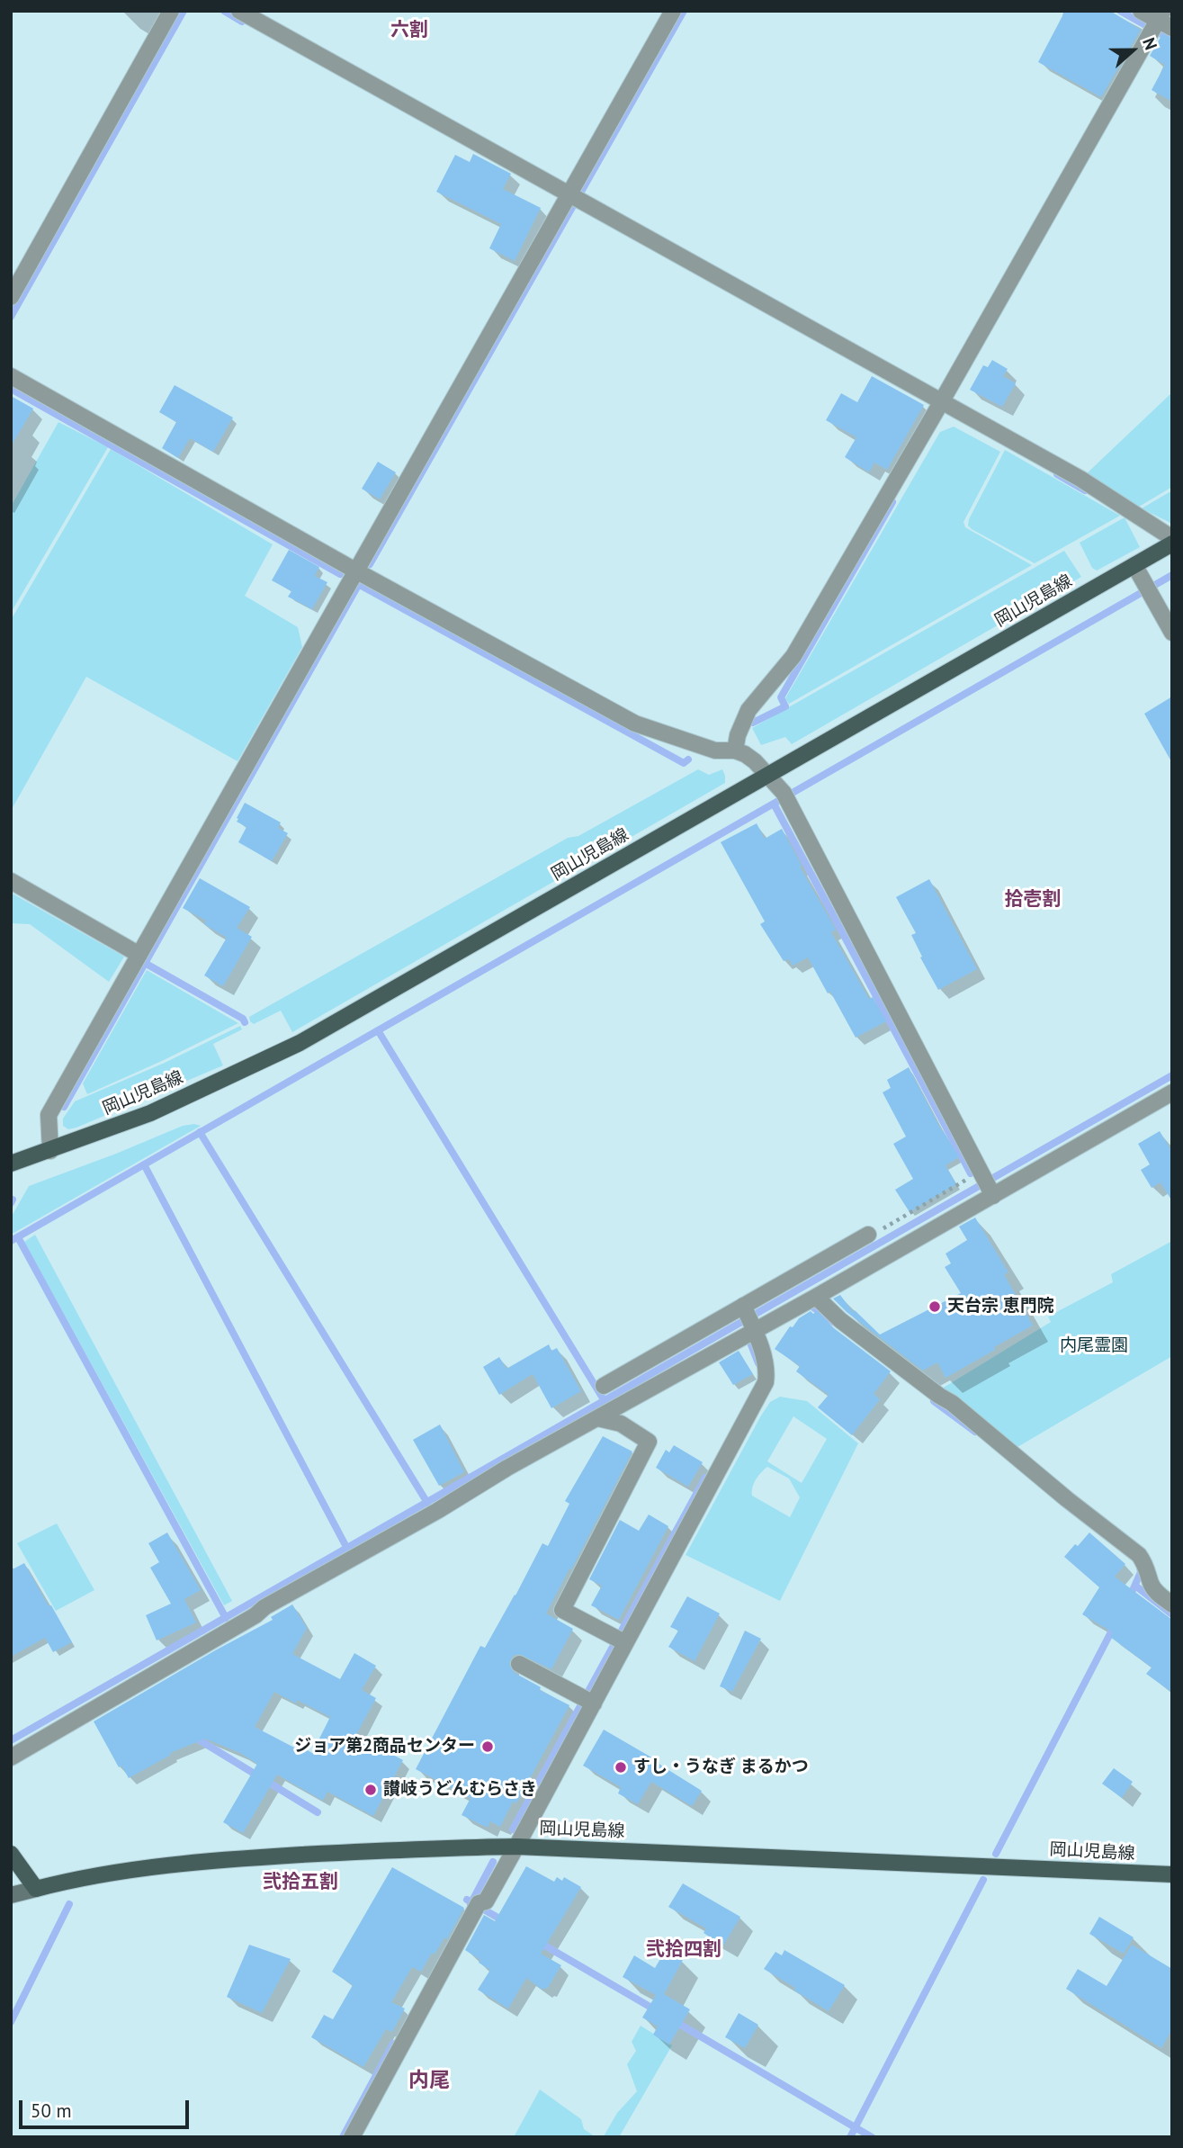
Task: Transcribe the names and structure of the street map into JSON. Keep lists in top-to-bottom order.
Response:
{
  "streets": {
    "main road": ["岡山児島線"]
  },
  "districts": [
    "六割",
    "拾壱割",
    "弐拾五割",
    "弐拾四割",
    "内尾"
  ],
  "parks": ["内尾霊園"],
  "places": [
    "天台宗 恵門院",
    "ジョア第2商品センター",
    "すし・うなぎ まるかつ",
    "讃岐うどんむらさき"
  ],
  "scale_bar": "50 m",
  "north": "right"
}
